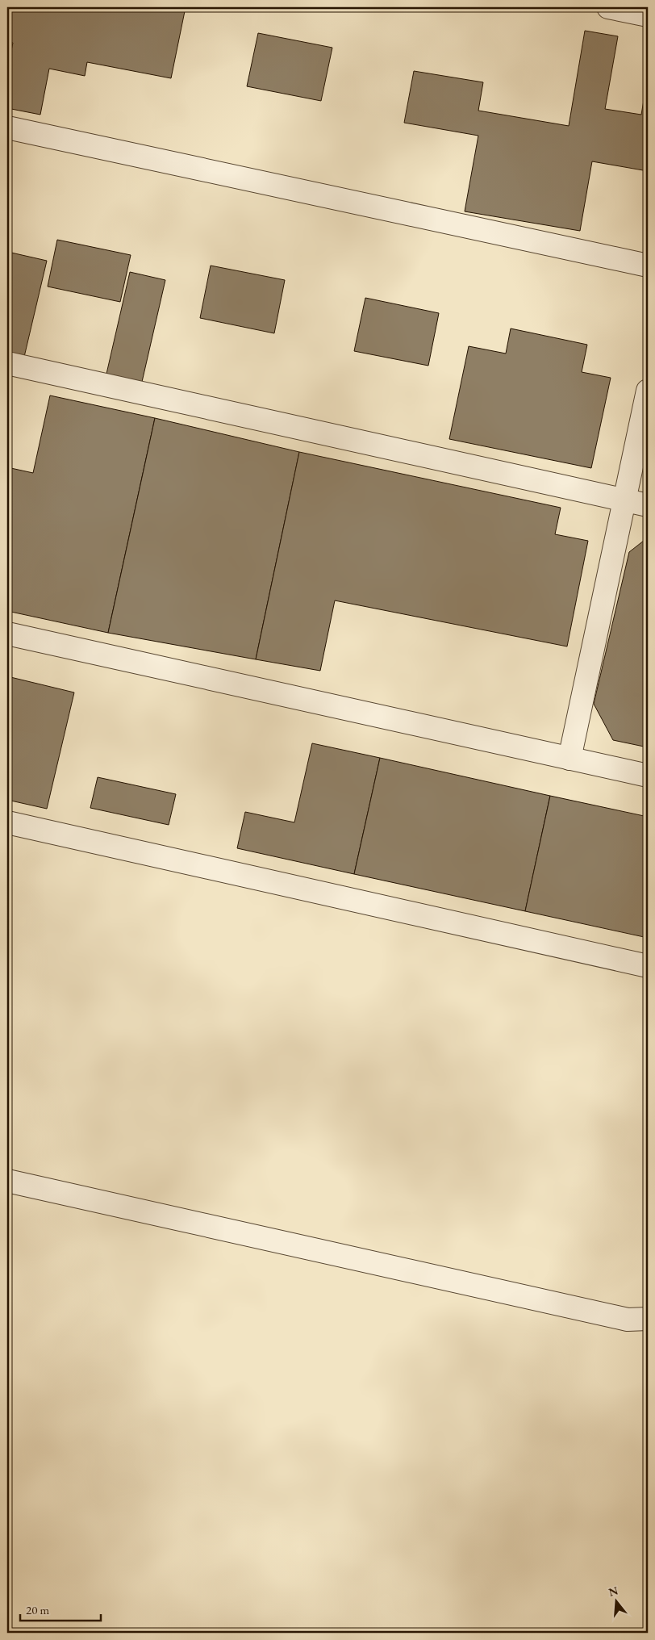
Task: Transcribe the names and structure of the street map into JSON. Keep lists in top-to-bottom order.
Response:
{
  "scale_bar": "20 m",
  "north": "top"
}
